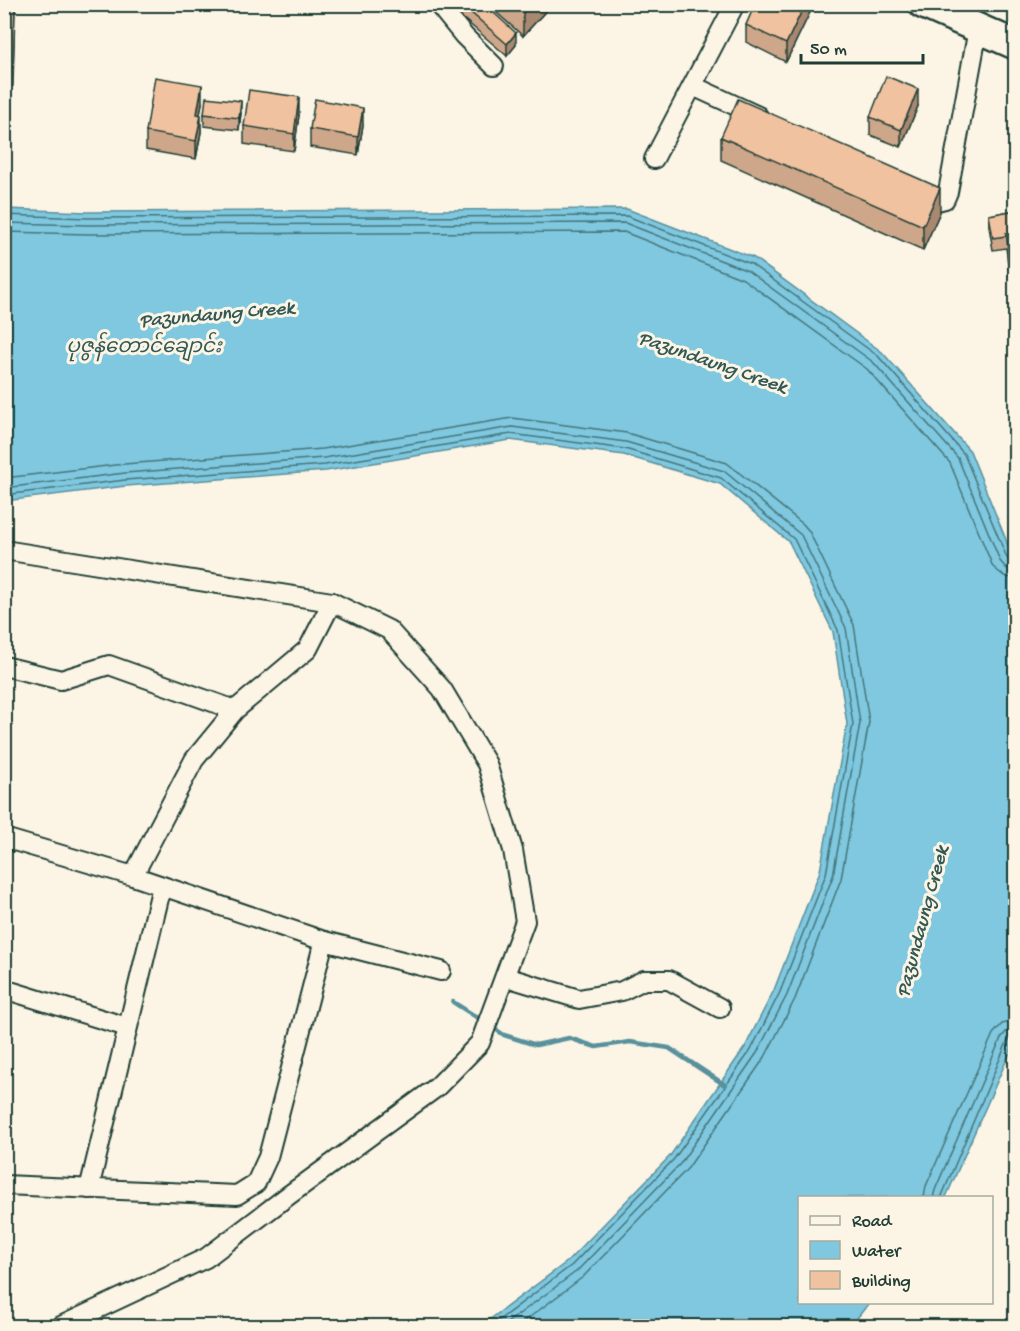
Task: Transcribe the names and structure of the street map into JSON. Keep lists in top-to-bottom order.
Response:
{
  "water": ["Pazundaung Creek", "ပုဇွန်တောင်ချောင်း"],
  "legend": ["Road", "Water", "Building"],
  "scale_bar": "50 m"
}
